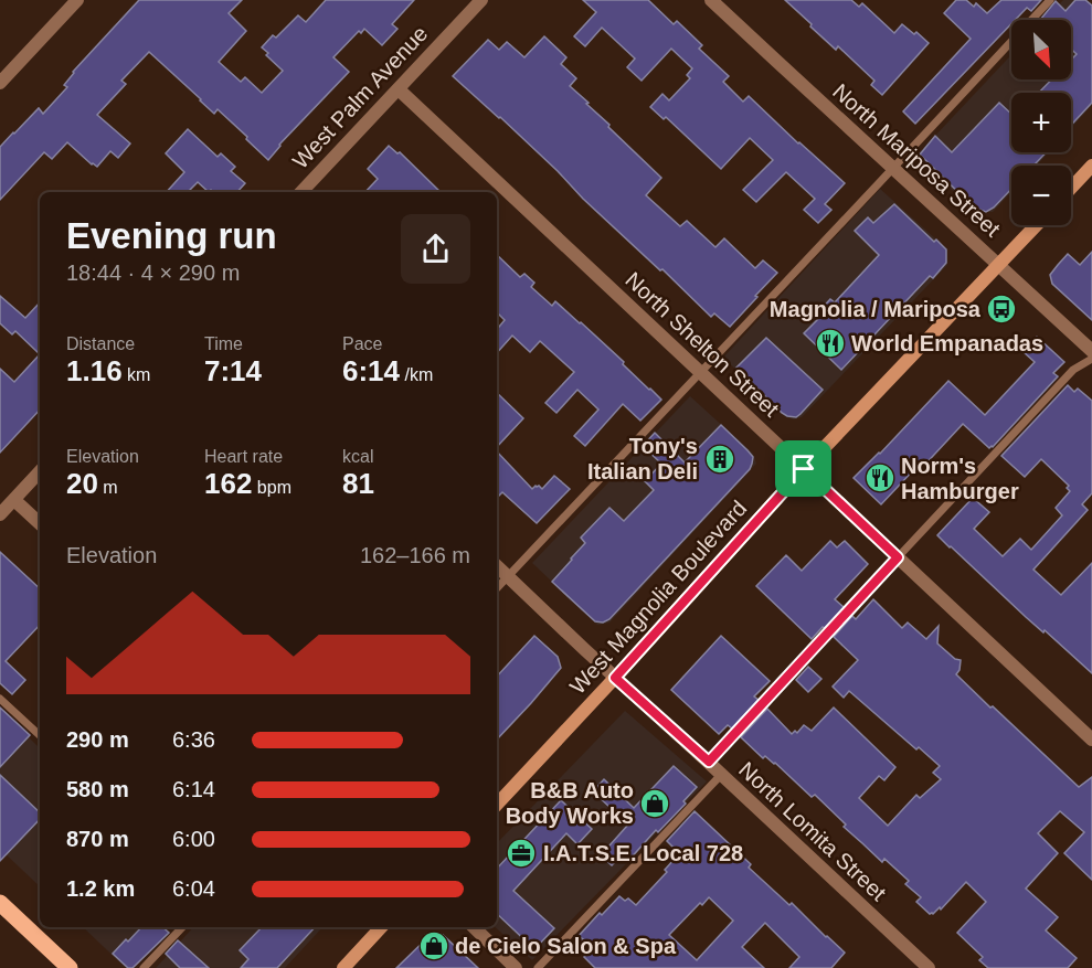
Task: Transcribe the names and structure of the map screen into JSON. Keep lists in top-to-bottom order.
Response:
{
  "streets": {
    "main road": ["West Magnolia Boulevard"],
    "street": [
      "West Palm Avenue",
      "North Mariposa Street",
      "North Shelton Street",
      "North Lomita Street"
    ]
  },
  "crossings": [
    ["West Palm Avenue", "North Shelton Street"],
    ["North Mariposa Street", "West Magnolia Boulevard"],
    ["North Shelton Street", "West Magnolia Boulevard"],
    ["West Magnolia Boulevard", "North Lomita Street"]
  ],
  "places": {
    "bus stop": ["Magnolia / Mariposa"],
    "restaurant": ["World Empanadas", "Norm's Hamburger"],
    "building": ["Tony's Italian Deli"],
    "shop": ["B&B Auto Body Works", "de Cielo Salon & Spa"],
    "office": ["I.A.T.S.E. Local 728"]
  },
  "north": "bottom right",
  "page": {
    "map_buttons": ["+", "−"],
    "heading": ["Evening run", "18:44 · 4 × 290 m"],
    "stats": [
      ["Distance", "1.16 km"],
      ["Time", "7:14"],
      ["Pace", "6:14 /km"],
      ["Elevation", "20 m"],
      ["Heart rate", "162 bpm"],
      ["kcal", "81"]
    ],
    "chart": ["Elevation", "162–166 m"],
    "list": [
      {
        "name": "290 m",
        "note": "6:36"
      },
      {
        "name": "580 m",
        "note": "6:14"
      },
      {
        "name": "870 m",
        "note": "6:00"
      },
      {
        "name": "1.2 km",
        "note": "6:04"
      }
    ]
  }
}
